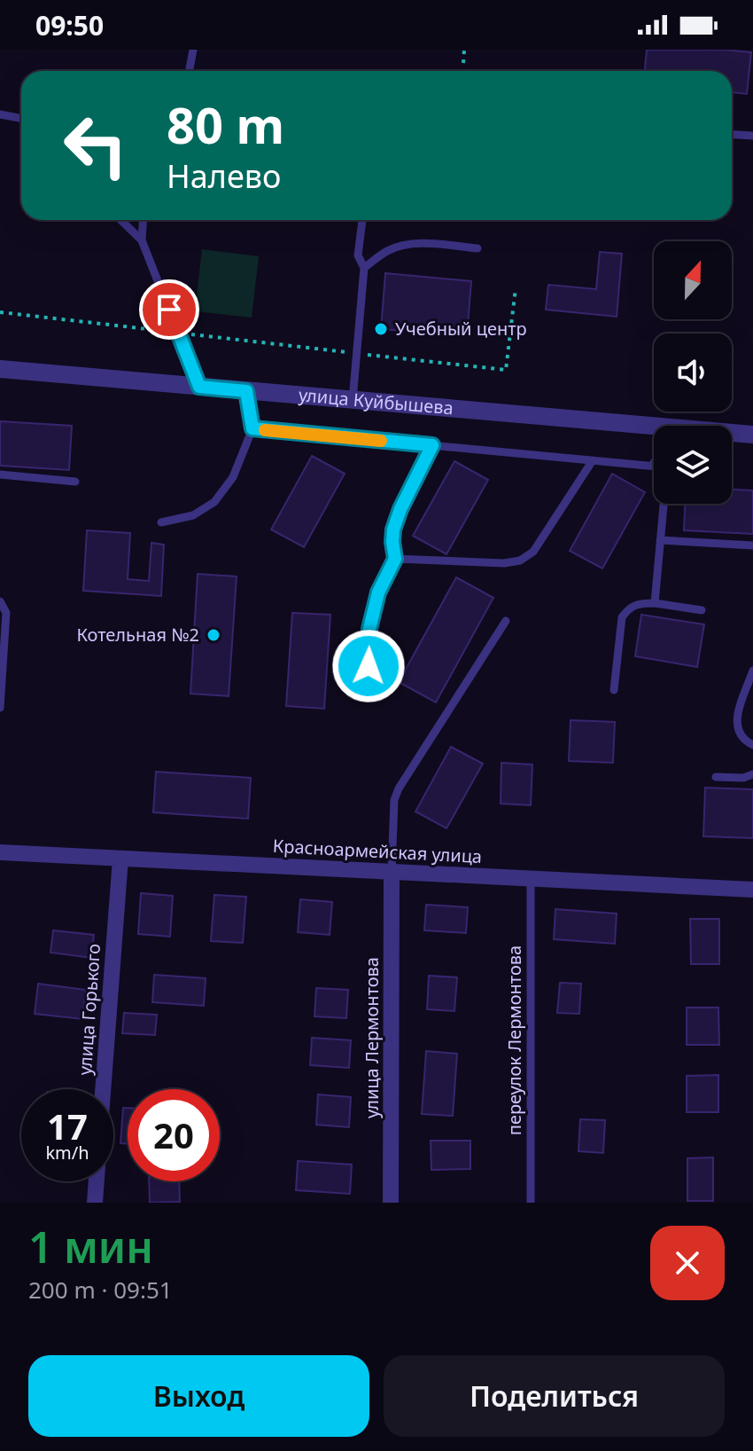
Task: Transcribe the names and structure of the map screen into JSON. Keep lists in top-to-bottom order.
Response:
{
  "streets": {
    "street": [
      "улица Куйбышева",
      "Красноармейская улица",
      "улица Горького",
      "улица Лермонтова"
    ],
    "lane": ["переулок Лермонтова"]
  },
  "crossings": [
    ["Красноармейская улица", "улица Горького"],
    ["Красноармейская улица", "улица Лермонтова"],
    ["Красноармейская улица", "переулок Лермонтова"]
  ],
  "places": ["Учебный центр", "Котельная №2"],
  "north": "top",
  "page": {
    "status": "09:50",
    "turn": ["80 m", "Налево"],
    "speed": "17 km/h",
    "limit": "20",
    "heading": ["1 мин", "200 m · 09:51"],
    "buttons": ["Выход", "Поделиться"]
  }
}
